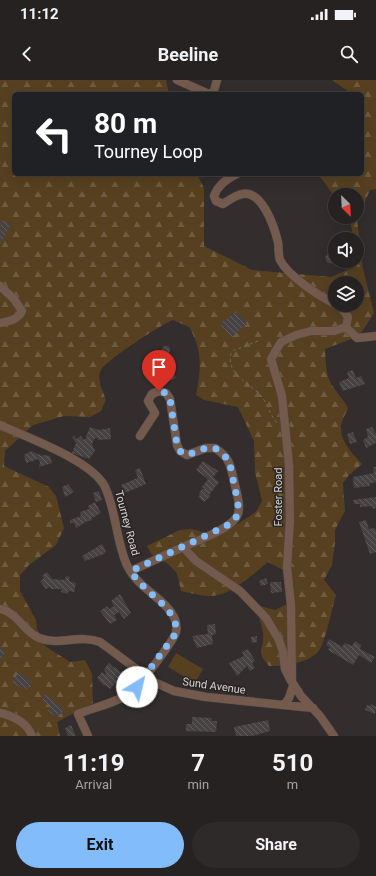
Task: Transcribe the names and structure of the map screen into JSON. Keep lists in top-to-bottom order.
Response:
{
  "streets": {
    "street": ["Foster Road", "Tourney Road", "Sund Avenue"]
  },
  "north": "bottom right",
  "page": {
    "status": "11:12",
    "header": "Beeline",
    "turn": ["80 m", "Tourney Loop"],
    "eta": [
      "11:19",
      "Arrival",
      "7",
      "min",
      "510",
      "m"
    ],
    "buttons": ["Exit", "Share"]
  }
}
